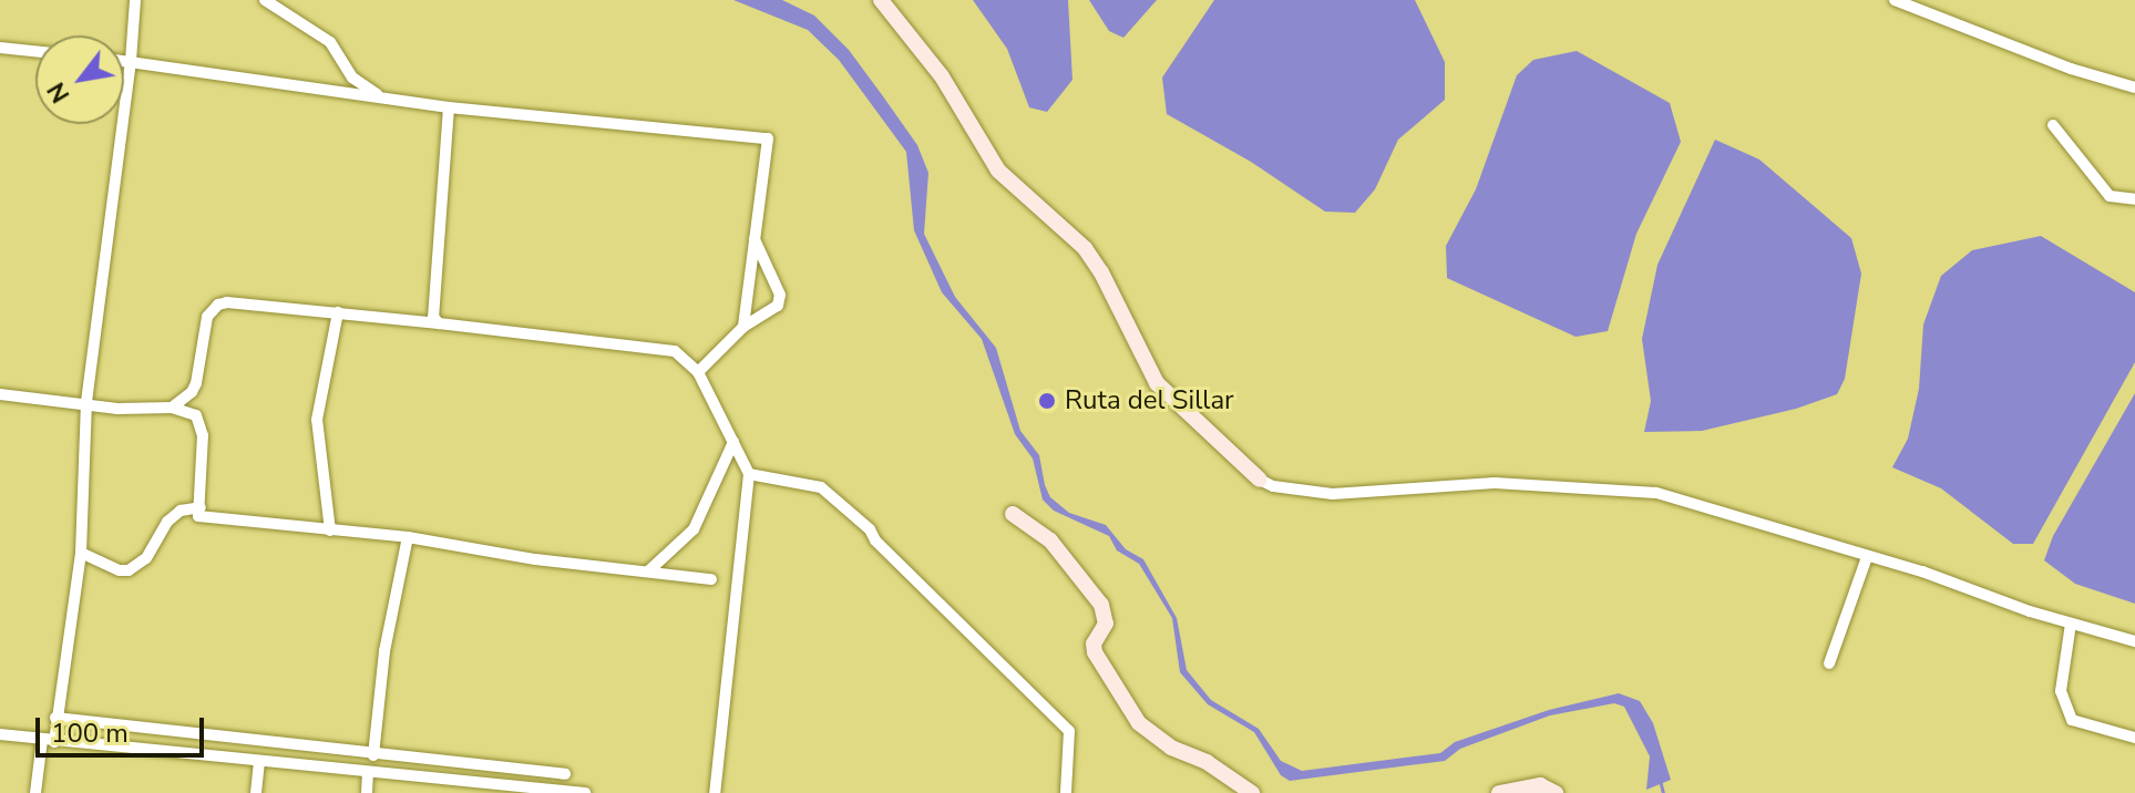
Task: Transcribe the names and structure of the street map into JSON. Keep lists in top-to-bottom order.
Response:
{
  "places": ["Ruta del Sillar"],
  "scale_bar": "100 m",
  "north": "bottom left"
}
